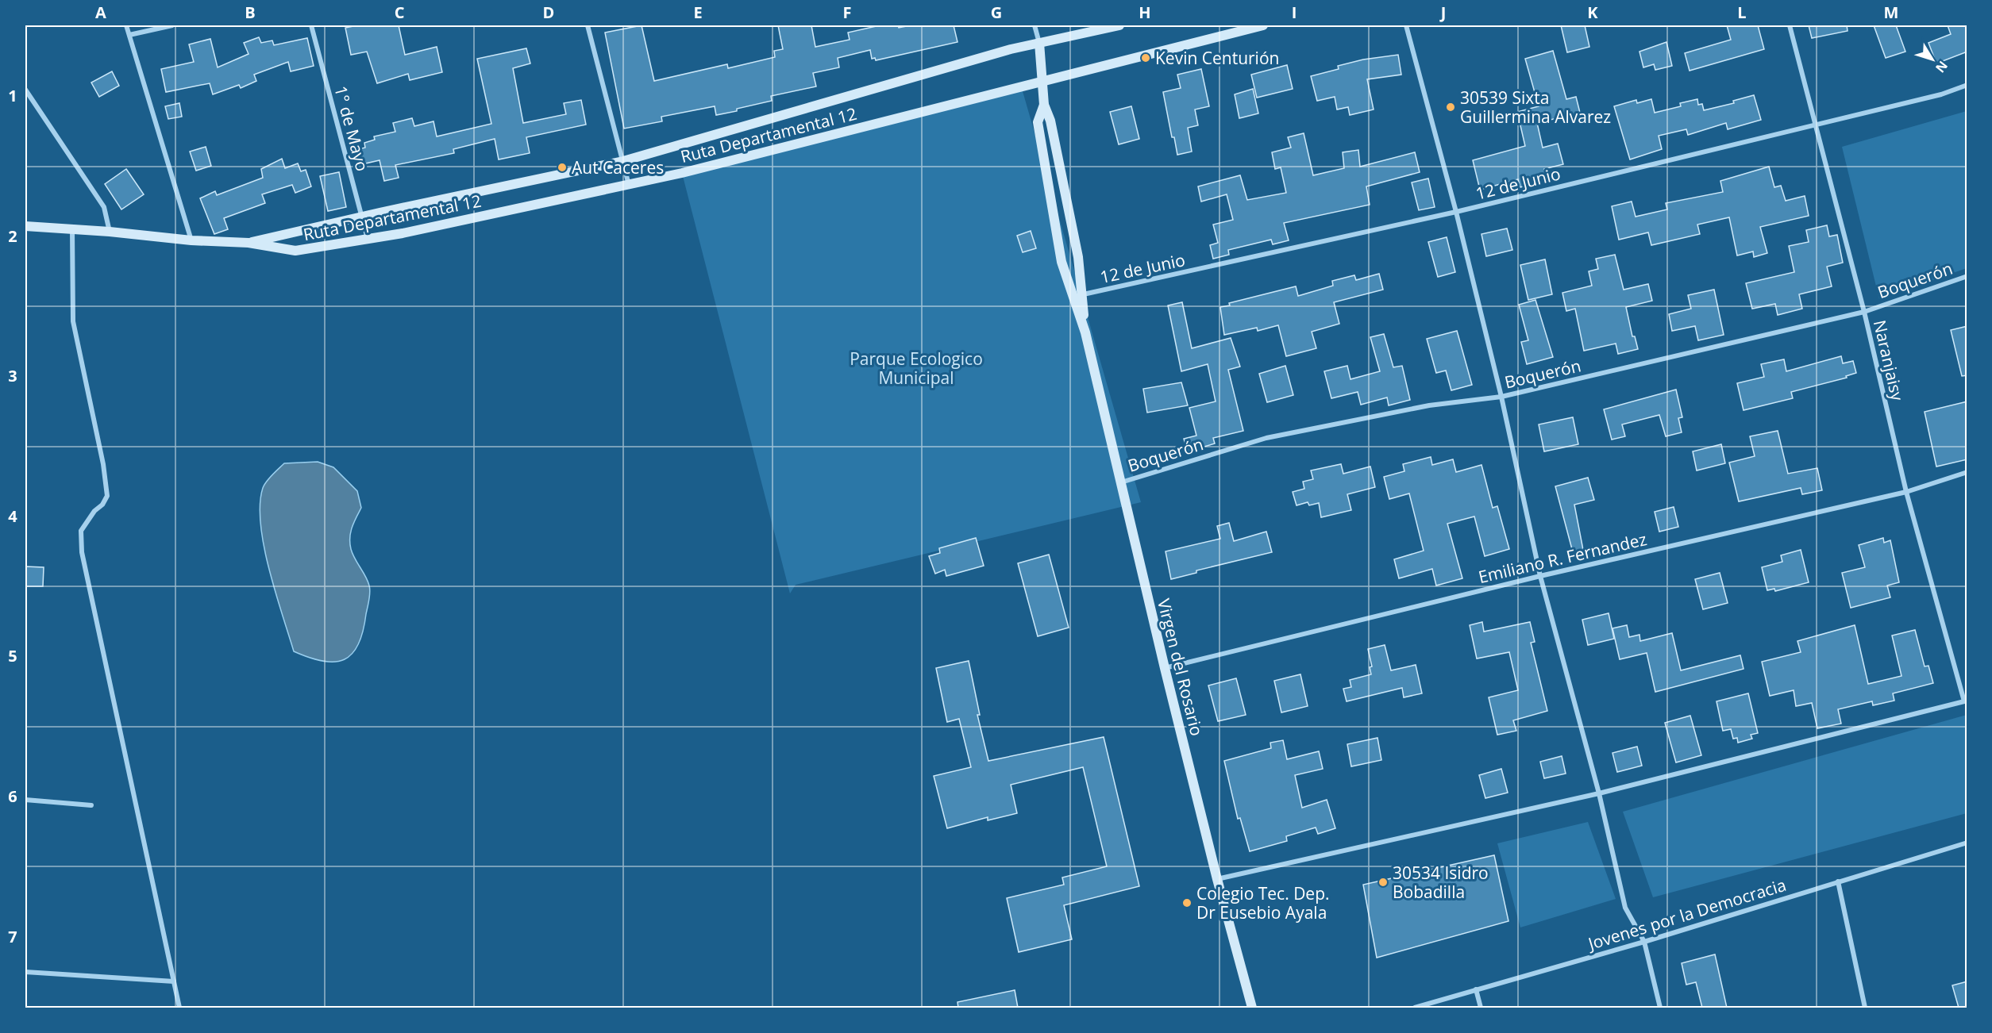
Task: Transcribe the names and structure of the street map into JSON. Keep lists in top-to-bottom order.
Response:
{
  "streets": {
    "main road": ["Ruta Departamental 12", "Virgen del Rosario"],
    "street": [
      "1° de Mayo",
      "12 de Junio",
      "Boquerón",
      "Naranjaisy",
      "Emiliano R. Fernandez",
      "Jovenes por la Democracia"
    ]
  },
  "crossings": [
    ["1° de Mayo", "Ruta Departamental 12"],
    ["12 de Junio", "Naranjaisy"],
    ["12 de Junio", "Virgen del Rosario"],
    ["Boquerón", "Naranjaisy"],
    ["Boquerón", "Virgen del Rosario"],
    ["Naranjaisy", "Emiliano R. Fernandez"],
    ["Emiliano R. Fernandez", "Virgen del Rosario"]
  ],
  "parks": ["Parque Ecologico Municipal"],
  "places": [
    "Kevin Centurión",
    "30539 Sixta Guillermina Alvarez",
    "Aut Caceres",
    "30534 Isidro Bobadilla",
    "Colegio Tec. Dep. Dr Eusebio Ayala"
  ],
  "north": "bottom right",
  "grid": {
    "columns": [
      "A",
      "B",
      "C",
      "D",
      "E",
      "F",
      "G",
      "H",
      "I",
      "J",
      "K",
      "L",
      "M"
    ],
    "rows": [
      "1",
      "2",
      "3",
      "4",
      "5",
      "6",
      "7"
    ]
  }
}
